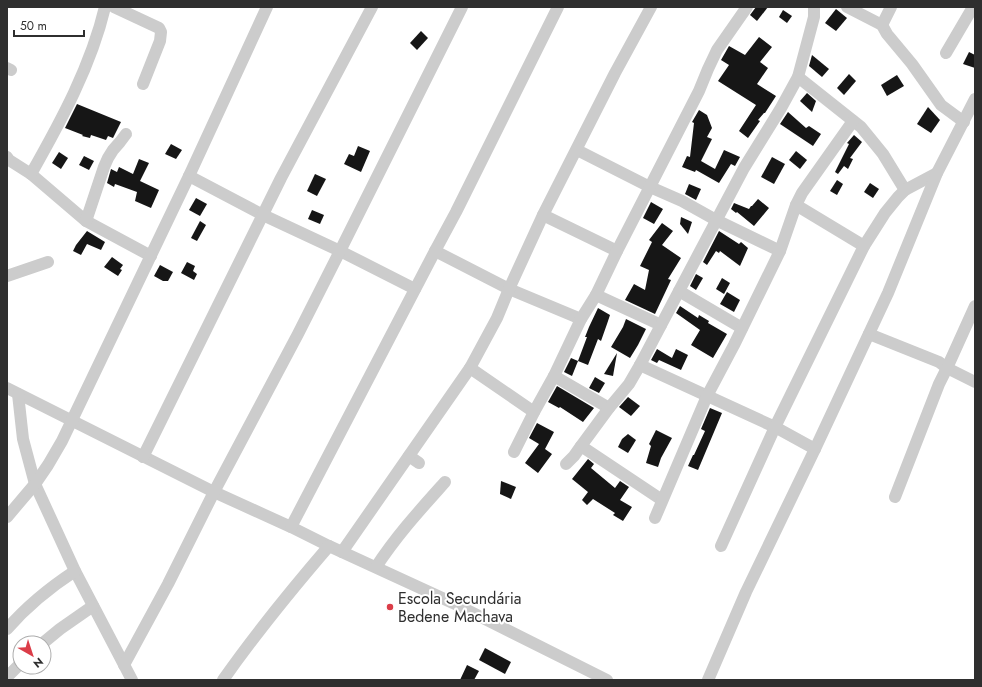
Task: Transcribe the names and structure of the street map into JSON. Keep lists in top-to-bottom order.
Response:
{
  "places": ["Escola Secundária Bedene Machava"],
  "scale_bar": "50 m",
  "north": "bottom right"
}
